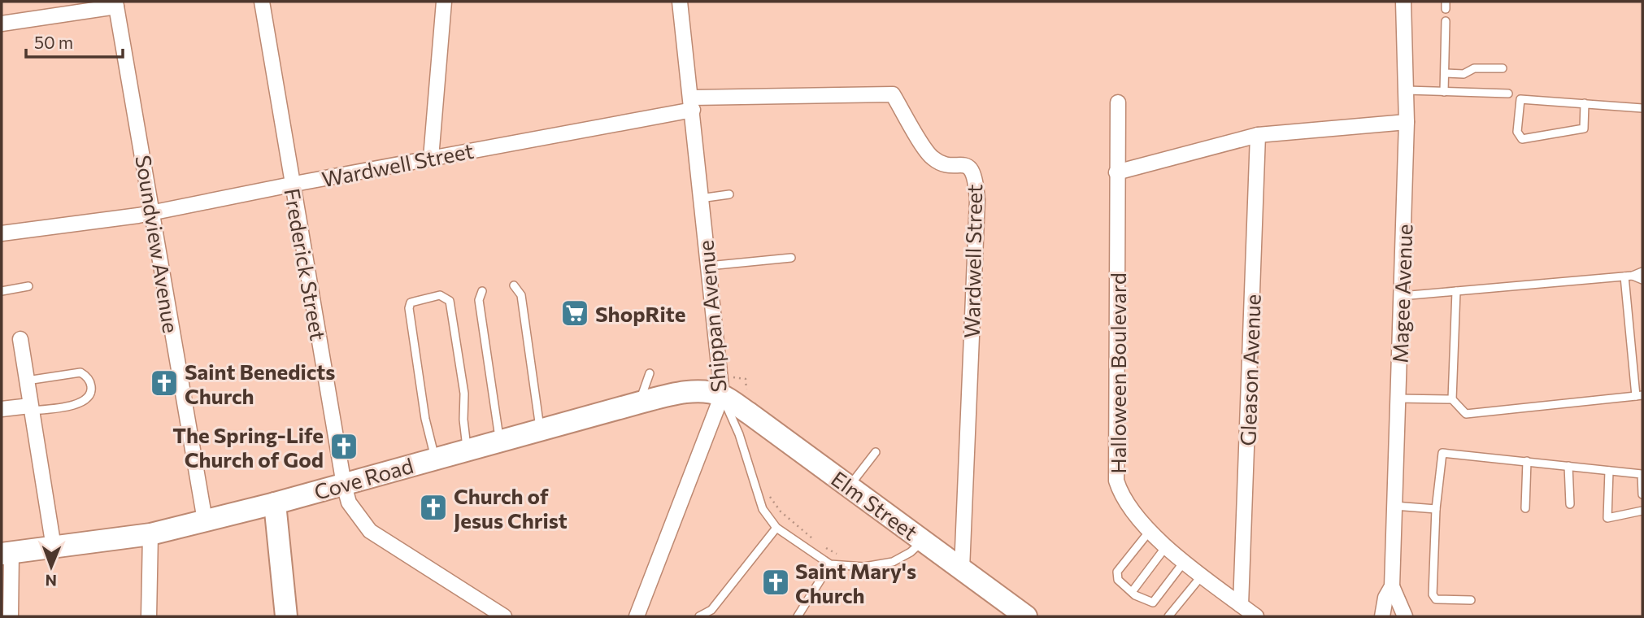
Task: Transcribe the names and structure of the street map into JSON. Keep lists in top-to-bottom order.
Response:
{
  "streets": {
    "main road": ["Cove Road", "Elm Street"],
    "street": [
      "Wardwell Street",
      "Soundview Avenue",
      "Frederick Street",
      "Magee Avenue",
      "Shippan Avenue",
      "Gleason Avenue",
      "Halloween Boulevard"
    ]
  },
  "crossings": [
    ["Wardwell Street", "Soundview Avenue"],
    ["Wardwell Street", "Frederick Street"],
    ["Wardwell Street", "Shippan Avenue"],
    ["Wardwell Street", "Elm Street"],
    ["Soundview Avenue", "Cove Road"],
    ["Frederick Street", "Cove Road"],
    ["Shippan Avenue", "Cove Road"],
    ["Shippan Avenue", "Elm Street"],
    ["Gleason Avenue", "Halloween Boulevard"],
    ["Cove Road", "Elm Street"]
  ],
  "places": {
    "supermarket": ["ShopRite"],
    "church": [
      "Saint Benedicts Church",
      "The Spring-Life Church of God",
      "Church of Jesus Christ",
      "Saint Mary's Church"
    ]
  },
  "scale_bar": "50 m",
  "north": "bottom"
}
